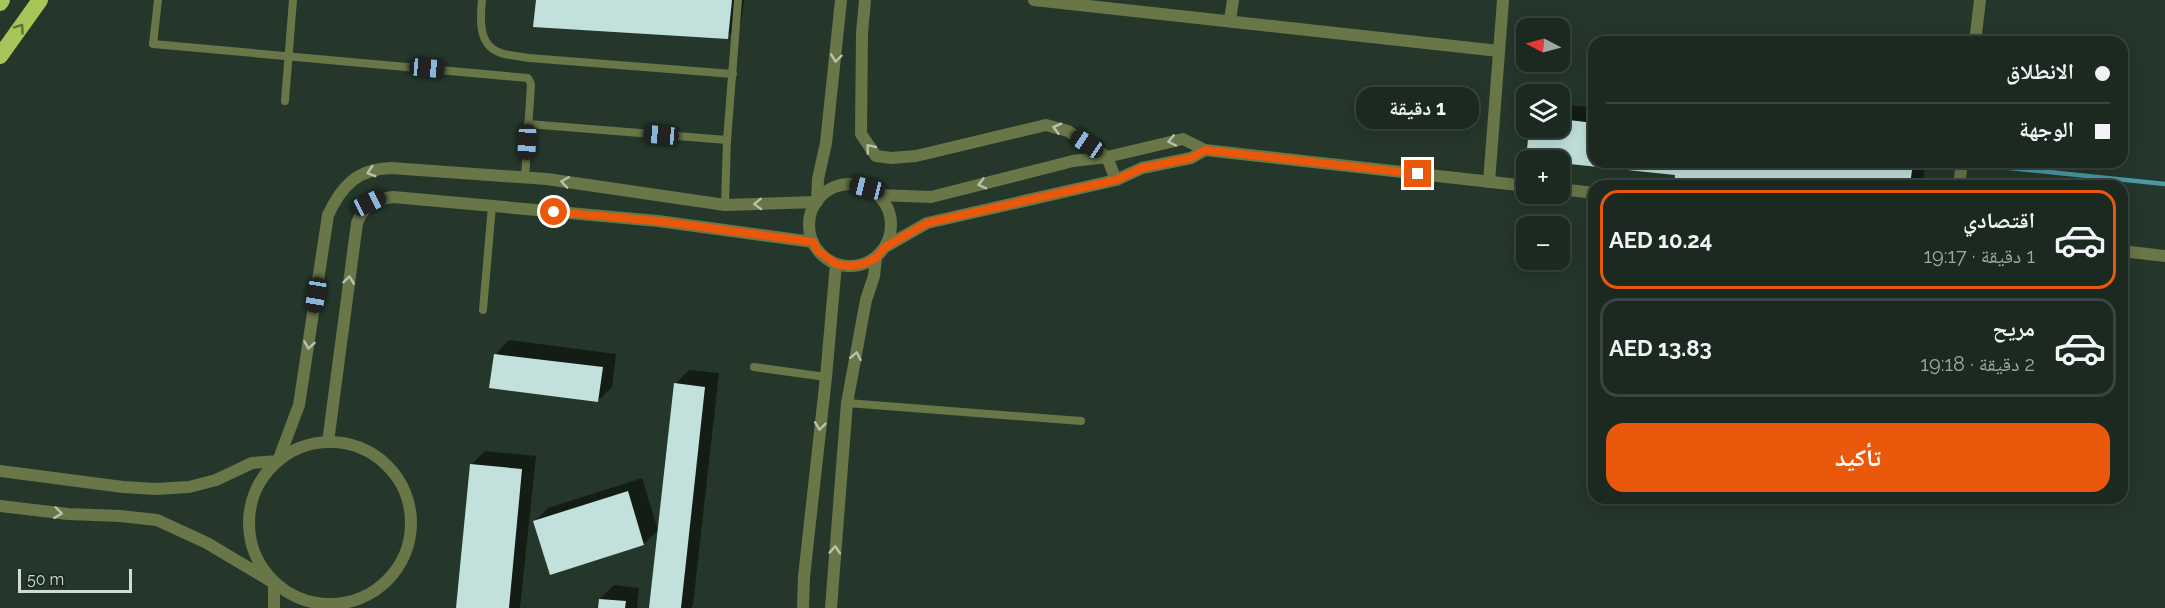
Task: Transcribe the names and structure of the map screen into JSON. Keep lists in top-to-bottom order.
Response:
{
  "scale_bar": "50 m",
  "north": "left",
  "page": {
    "map_buttons": ["+", "−"],
    "banner": ["الانطلاق", "الوجهة"],
    "bubble": "1 دقيقة",
    "list": [
      {
        "name": "اقتصادي",
        "note": "1 دقيقة · 19:17",
        "value": "AED 10.24"
      },
      {
        "name": "مريح",
        "note": "2 دقيقة · 19:18",
        "value": "AED 13.83"
      }
    ],
    "buttons": "تأكيد",
    "scale": "50 m"
  }
}
